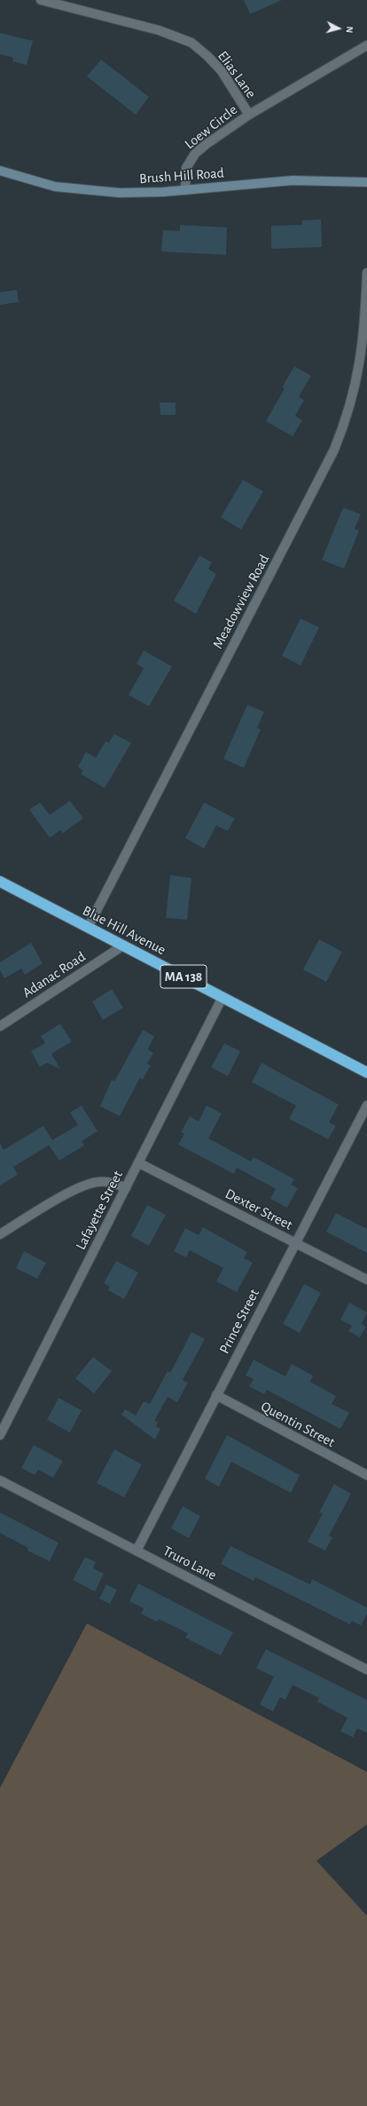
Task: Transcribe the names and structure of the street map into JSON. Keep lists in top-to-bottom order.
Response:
{
  "streets": {
    "highway": ["Blue Hill Avenue", "MA 138"],
    "street": [
      "Elias Lane",
      "Loew Circle",
      "Brush Hill Road",
      "Meadowview Road",
      "Adanac Road",
      "Dexter Street",
      "Lafayette Street",
      "Prince Street",
      "Quentin Street",
      "Truro Lane"
    ]
  },
  "crossings": [
    ["Elias Lane", "Loew Circle"],
    ["Loew Circle", "Brush Hill Road"],
    ["Meadowview Road", "Blue Hill Avenue"],
    ["Blue Hill Avenue", "Adanac Road"],
    ["Blue Hill Avenue", "Lafayette Street"],
    ["Dexter Street", "Lafayette Street"],
    ["Dexter Street", "Prince Street"],
    ["Prince Street", "Quentin Street"],
    ["Prince Street", "Truro Lane"]
  ],
  "north": "right"
}
